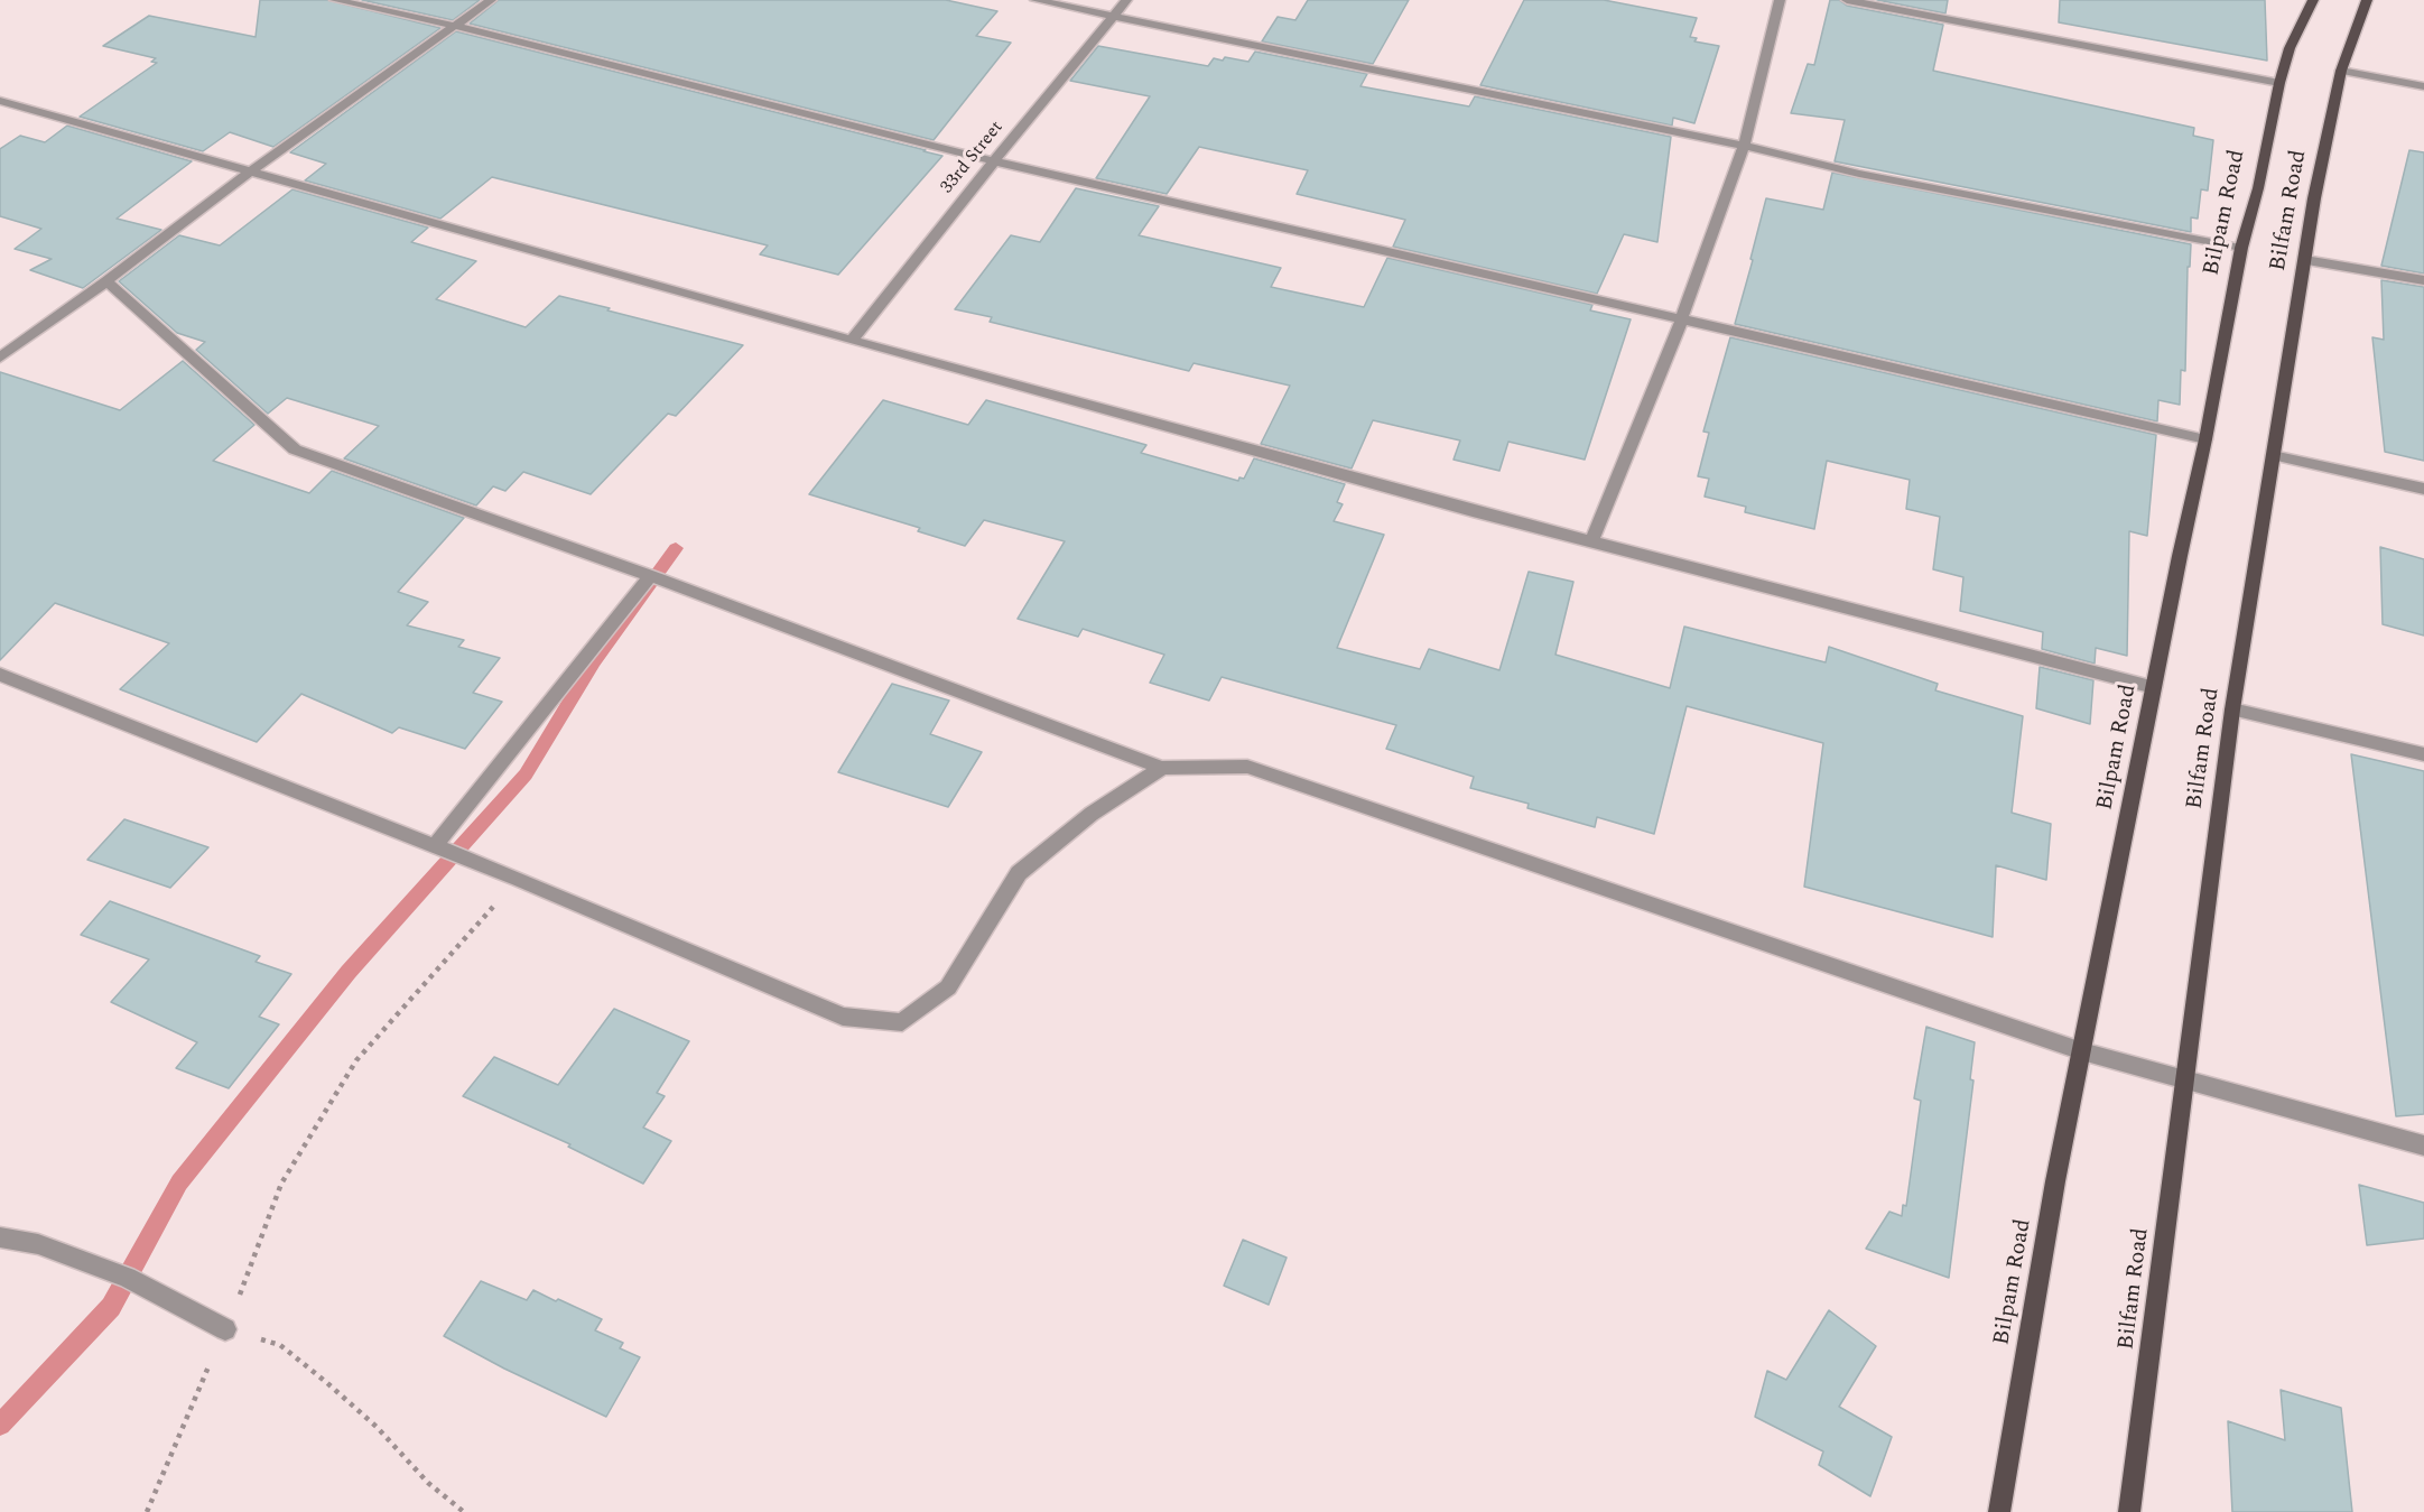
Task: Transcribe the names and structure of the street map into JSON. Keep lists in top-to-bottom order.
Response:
{
  "streets": {
    "main road": ["Bilfam Road", "Bilpam Road"],
    "street": ["33rd Street"]
  }
}
